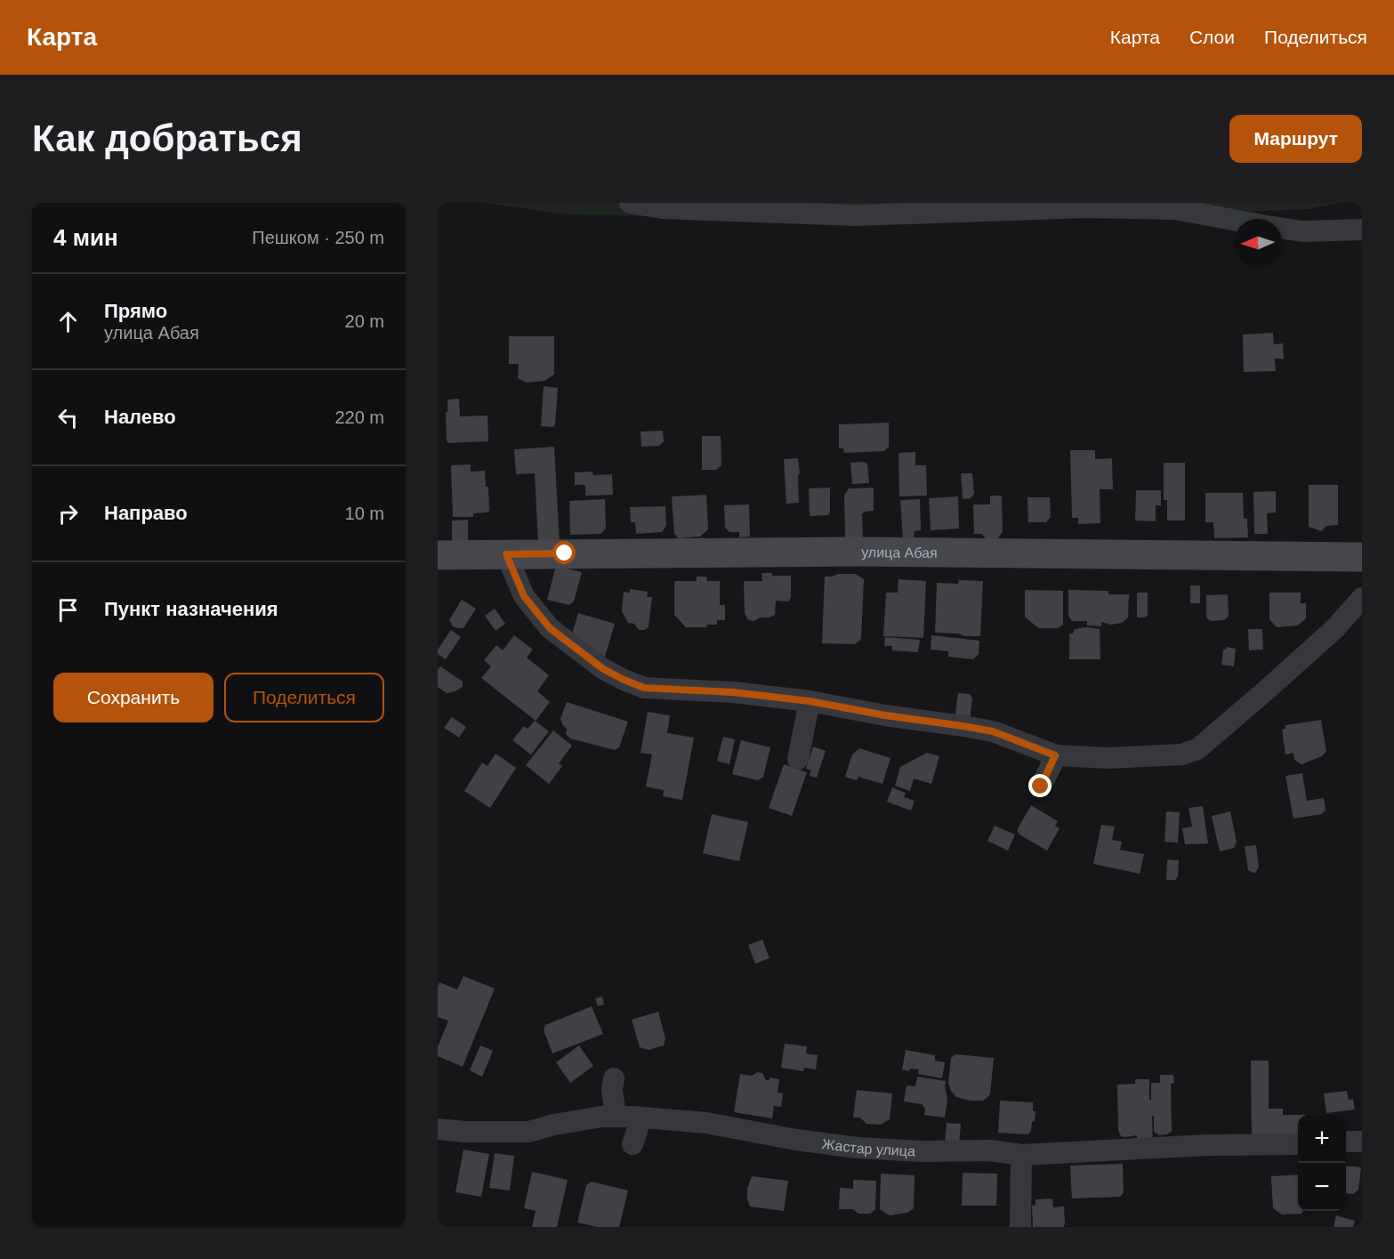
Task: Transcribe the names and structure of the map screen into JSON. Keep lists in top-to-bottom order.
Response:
{
  "streets": {
    "main road": ["улица Абая"],
    "street": ["Жастар улица"]
  },
  "north": "left",
  "page": {
    "header": "Карта",
    "nav": ["Карта", "Слои", "Поделиться"],
    "buttons": [
      "Маршрут",
      ["Сохранить", "Поделиться"]
    ],
    "title": "Как добраться",
    "heading": ["4 мин", "Пешком · 250 m"],
    "list": [
      ["Прямо", "улица Абая", "20 m"],
      ["Налево", "220 m"],
      ["Направо", "10 m"],
      "Пункт назначения"
    ],
    "map_buttons": ["+", "−"]
  }
}
